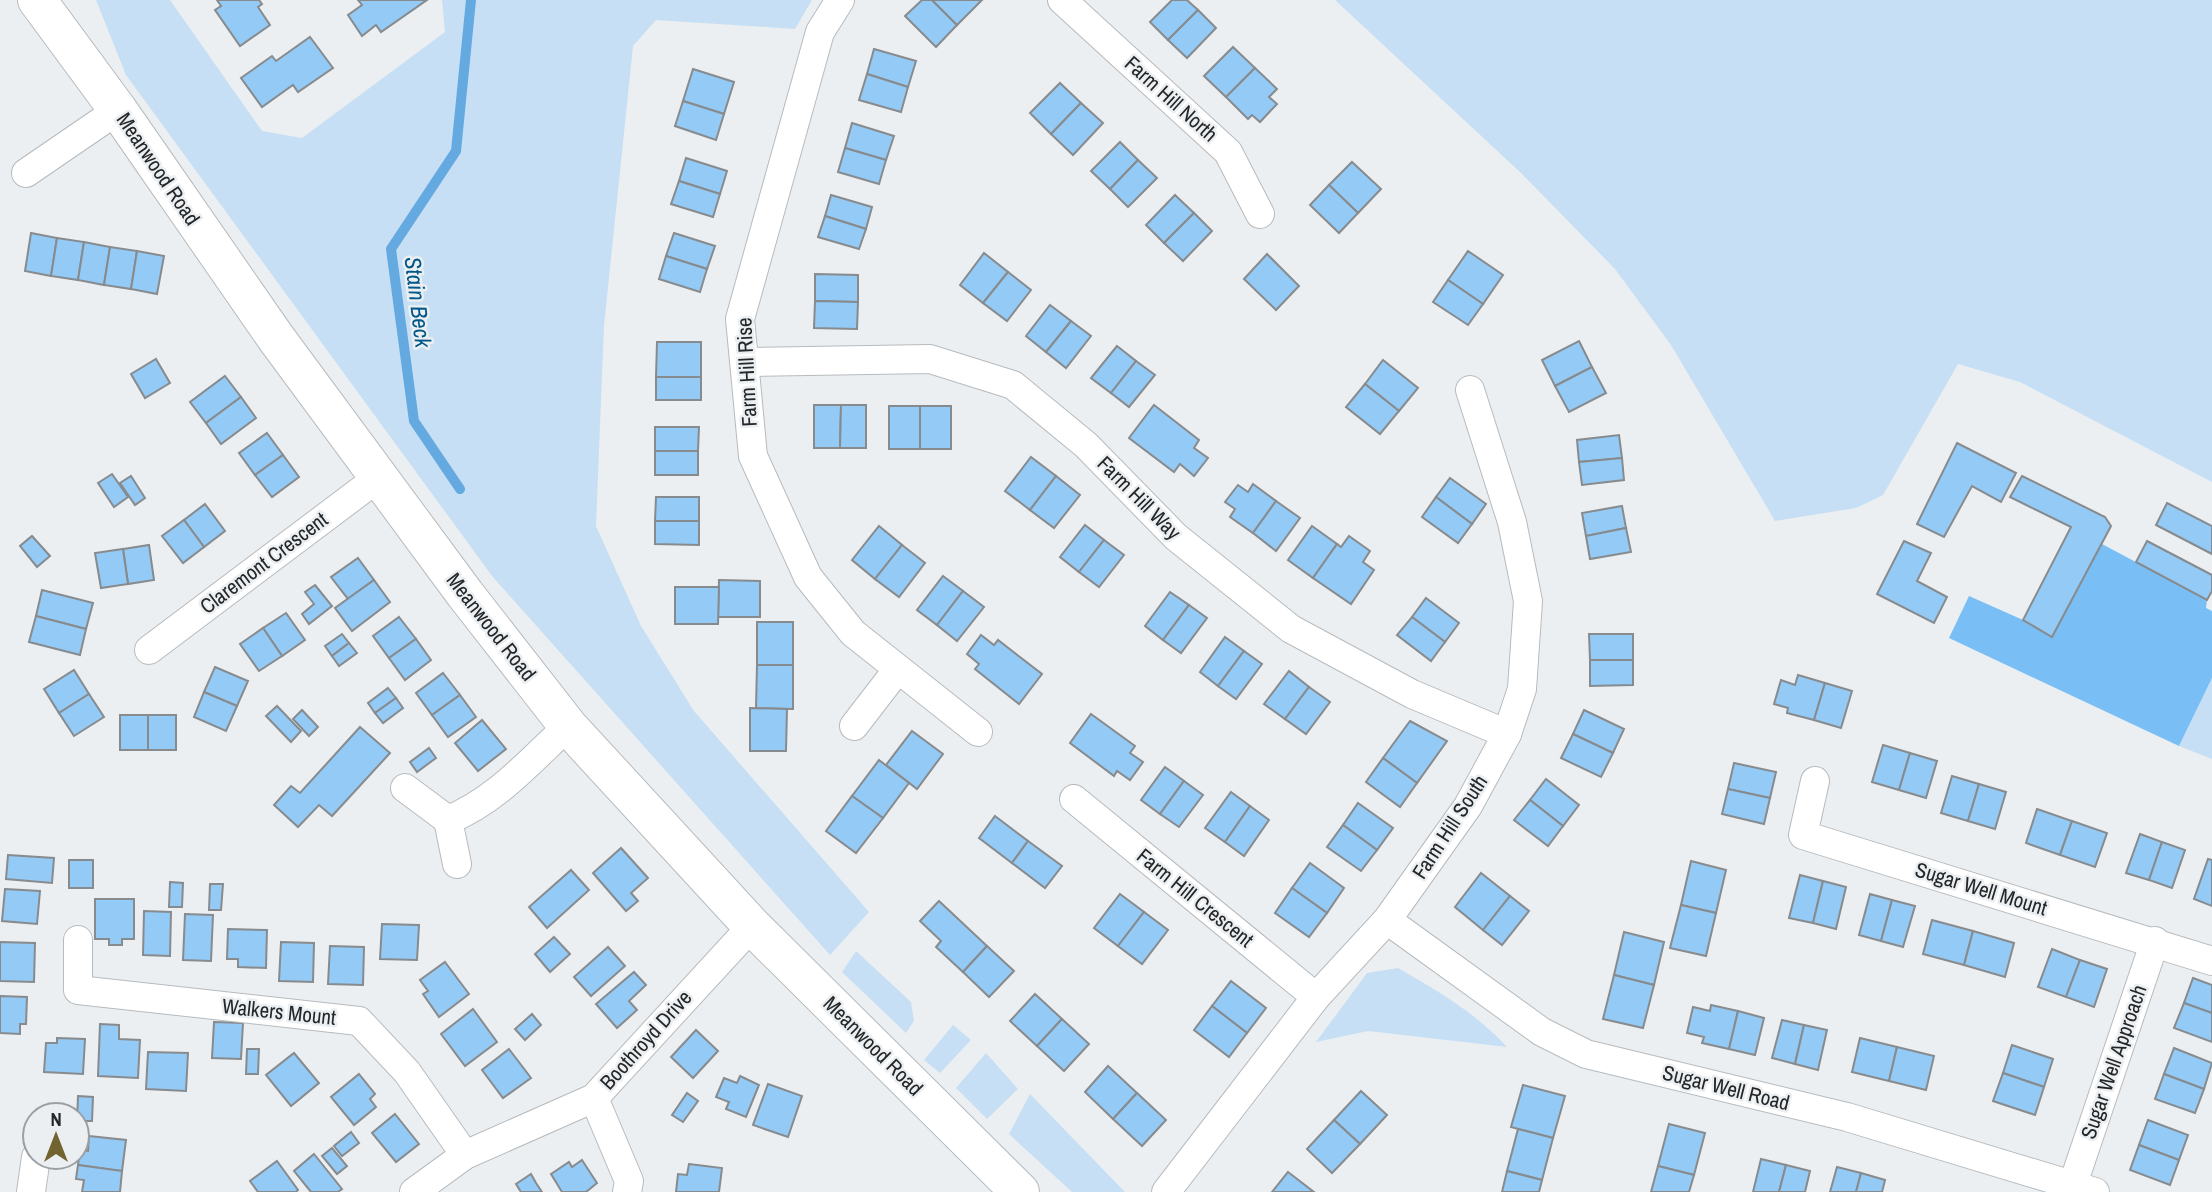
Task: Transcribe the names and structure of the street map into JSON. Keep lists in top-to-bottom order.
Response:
{
  "streets": {
    "street": [
      "Farm Hill North",
      "Meanwood Road",
      "Farm Hill Rise",
      "Farm Hill Way",
      "Claremont Crescent",
      "Farm Hill South",
      "Sugar Well Mount",
      "Farm Hill Crescent",
      "Walkers Mount",
      "Boothroyd Drive",
      "Sugar Well Approach",
      "Sugar Well Road"
    ]
  },
  "crossings": [
    ["Meanwood Road", "Claremont Crescent"],
    ["Meanwood Road", "Boothroyd Drive"],
    ["Farm Hill Rise", "Farm Hill Way"],
    ["Farm Hill Way", "Farm Hill South"],
    ["Farm Hill South", "Farm Hill Crescent"],
    ["Farm Hill South", "Sugar Well Road"],
    ["Sugar Well Mount", "Sugar Well Approach"],
    ["Walkers Mount", "Boothroyd Drive"],
    ["Sugar Well Approach", "Sugar Well Road"]
  ],
  "water": ["Stain Beck"],
  "north": "top"
}
